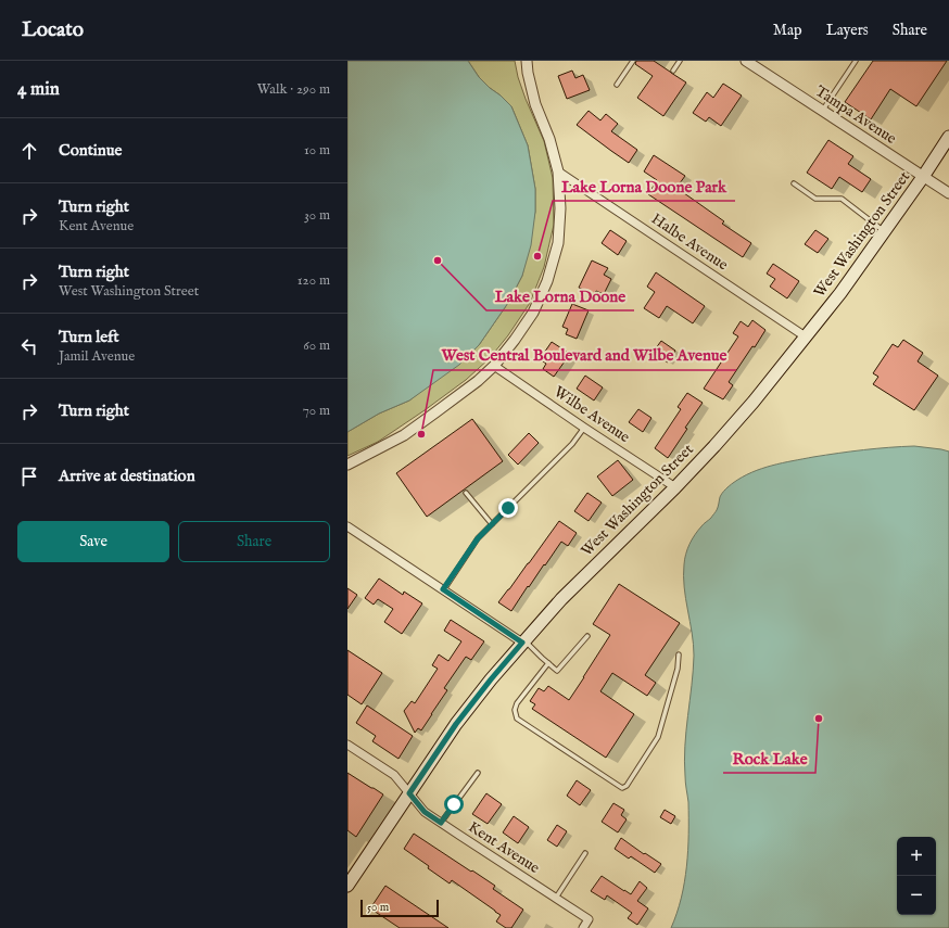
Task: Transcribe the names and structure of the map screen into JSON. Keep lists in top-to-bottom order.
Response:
{
  "streets": {
    "main road": ["West Washington Street"],
    "street": [
      "Tampa Avenue",
      "Halbe Avenue",
      "Wilbe Avenue",
      "Kent Avenue"
    ]
  },
  "crossings": [
    ["Tampa Avenue", "West Washington Street"],
    ["West Washington Street", "Halbe Avenue"],
    ["West Washington Street", "Wilbe Avenue"],
    ["West Washington Street", "Kent Avenue"]
  ],
  "places": [
    "Lake Lorna Doone Park",
    "Lake Lorna Doone",
    "West Central Boulevard and Wilbe Avenue",
    "Rock Lake"
  ],
  "scale_bar": "50 m",
  "page": {
    "header": "Locato",
    "nav": ["Map", "Layers", "Share"],
    "heading": ["4 min", "Walk · 290 m"],
    "list": [
      ["Continue", "10 m"],
      ["Turn right", "Kent Avenue", "30 m"],
      ["Turn right", "West Washington Street", "120 m"],
      ["Turn left", "Jamil Avenue", "60 m"],
      ["Turn right", "70 m"],
      "Arrive at destination"
    ],
    "buttons": ["Save", "Share"],
    "map_buttons": ["+", "−"],
    "scale": "50 m"
  }
}
